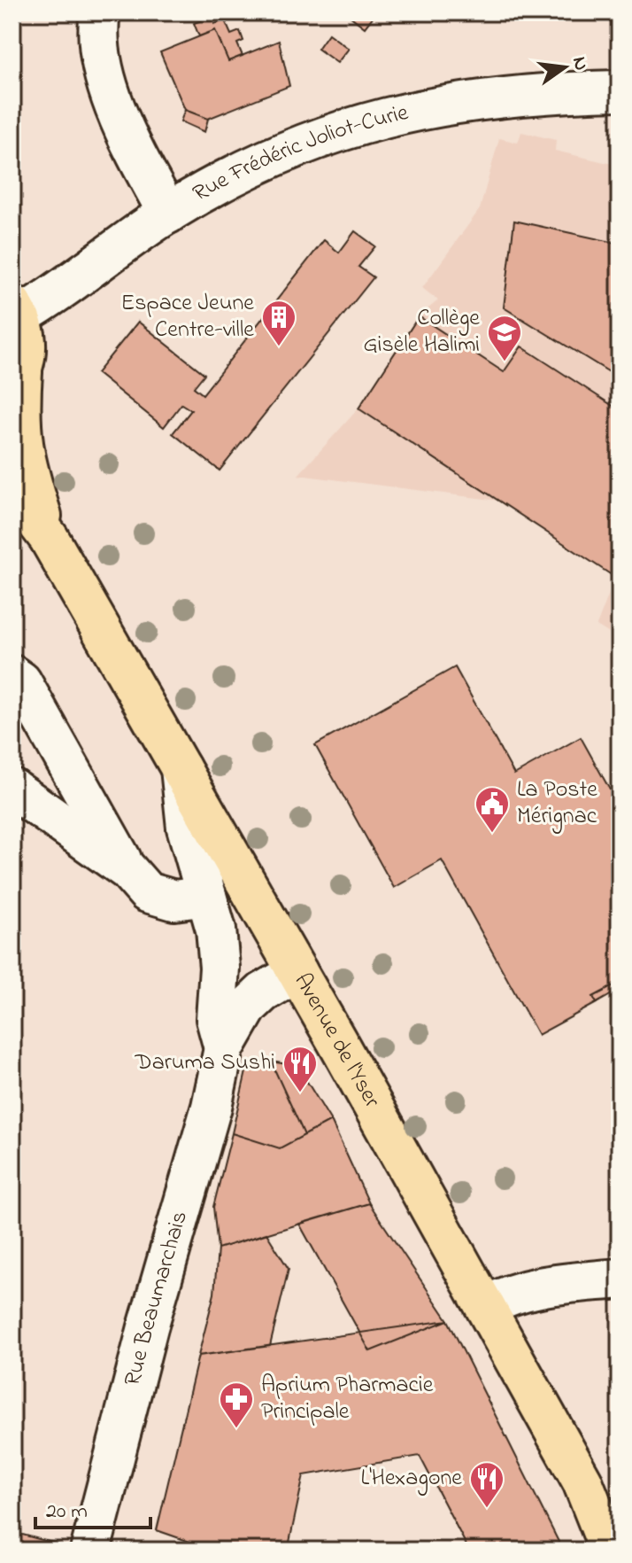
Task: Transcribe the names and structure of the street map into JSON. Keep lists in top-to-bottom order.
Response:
{
  "streets": {
    "main road": ["Avenue de l'Yser"],
    "street": ["Rue Frédéric Joliot-Curie", "Rue Beaumarchais"]
  },
  "crossings": [
    ["Rue Frédéric Joliot-Curie", "Avenue de l'Yser"],
    ["Avenue de l'Yser", "Rue Beaumarchais"]
  ],
  "places": {
    "building": ["Espace Jeune Centre-ville"],
    "school or university": ["Collège Gisèle Halimi"],
    "public building": ["La Poste Mérignac"],
    "restaurant": ["Daruma Sushi", "L'Hexagone"],
    "pharmacy": ["Aprium Pharmacie Principale"]
  },
  "scale_bar": "20 m",
  "north": "right"
}
